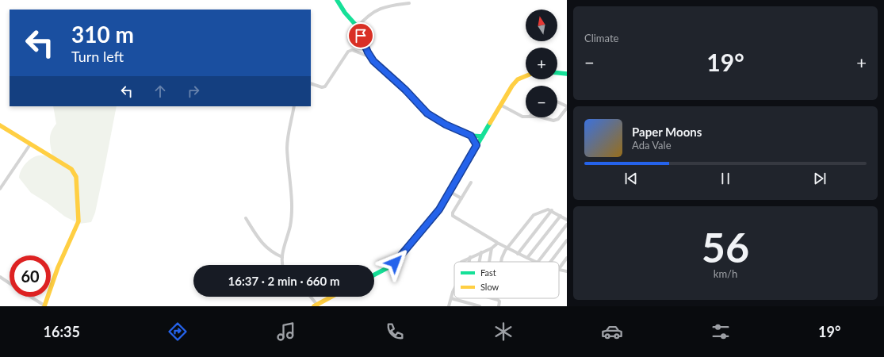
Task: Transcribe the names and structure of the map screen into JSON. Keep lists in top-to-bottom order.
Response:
{
  "legend": ["Fast", "Slow"],
  "north": "top",
  "page": {
    "tile": [
      "Climate",
      ["56", "km/h"]
    ],
    "map_buttons": ["+", "−"],
    "turn": ["310 m", "Turn left"],
    "heat": ["−", "19°", "+"],
    "song": ["Paper Moons", "Ada Vale"],
    "limit": "60",
    "trip": "16:37 · 2 min · 660 m",
    "tabs": ["16:35", "19°"]
  }
}
